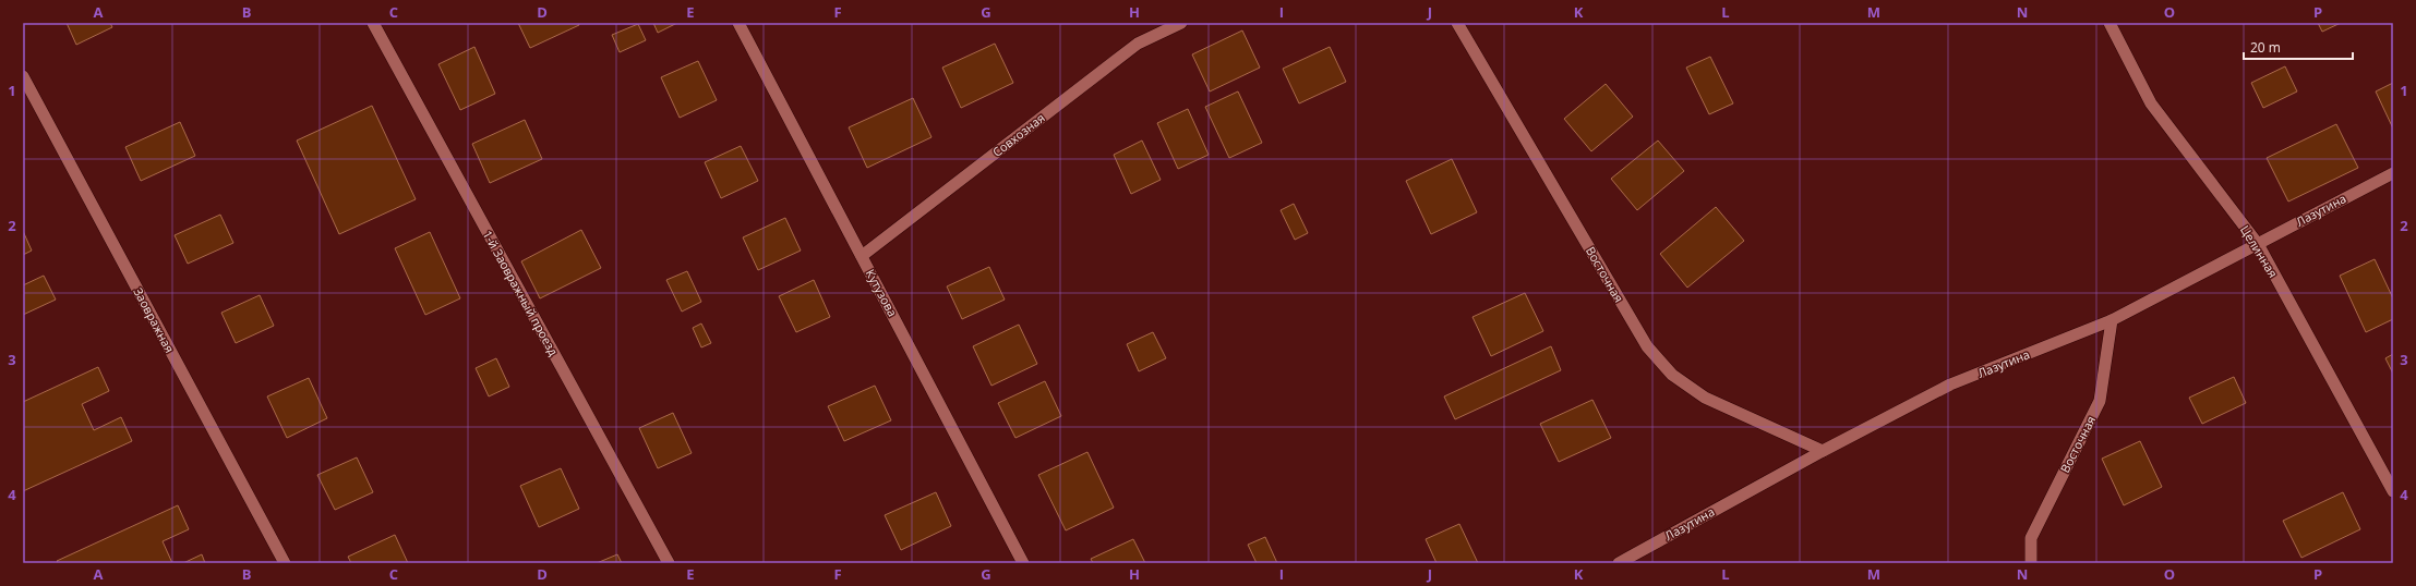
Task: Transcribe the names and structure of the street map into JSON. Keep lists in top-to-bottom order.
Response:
{
  "streets": {
    "street": [
      "Совхозная",
      "Лазутина",
      "Целинная",
      "Восточная",
      "1-й Заовражный проезд",
      "Кутузова",
      "Заовражная"
    ]
  },
  "crossings": [
    ["Совхозная", "Кутузова"],
    ["Лазутина", "Целинная"],
    ["Лазутина", "Восточная"]
  ],
  "scale_bar": "20 m",
  "grid": {
    "columns": [
      "A",
      "B",
      "C",
      "D",
      "E",
      "F",
      "G",
      "H",
      "I",
      "J",
      "K",
      "L",
      "M",
      "N",
      "O",
      "P"
    ],
    "rows": [
      "1",
      "2",
      "3",
      "4"
    ]
  }
}
